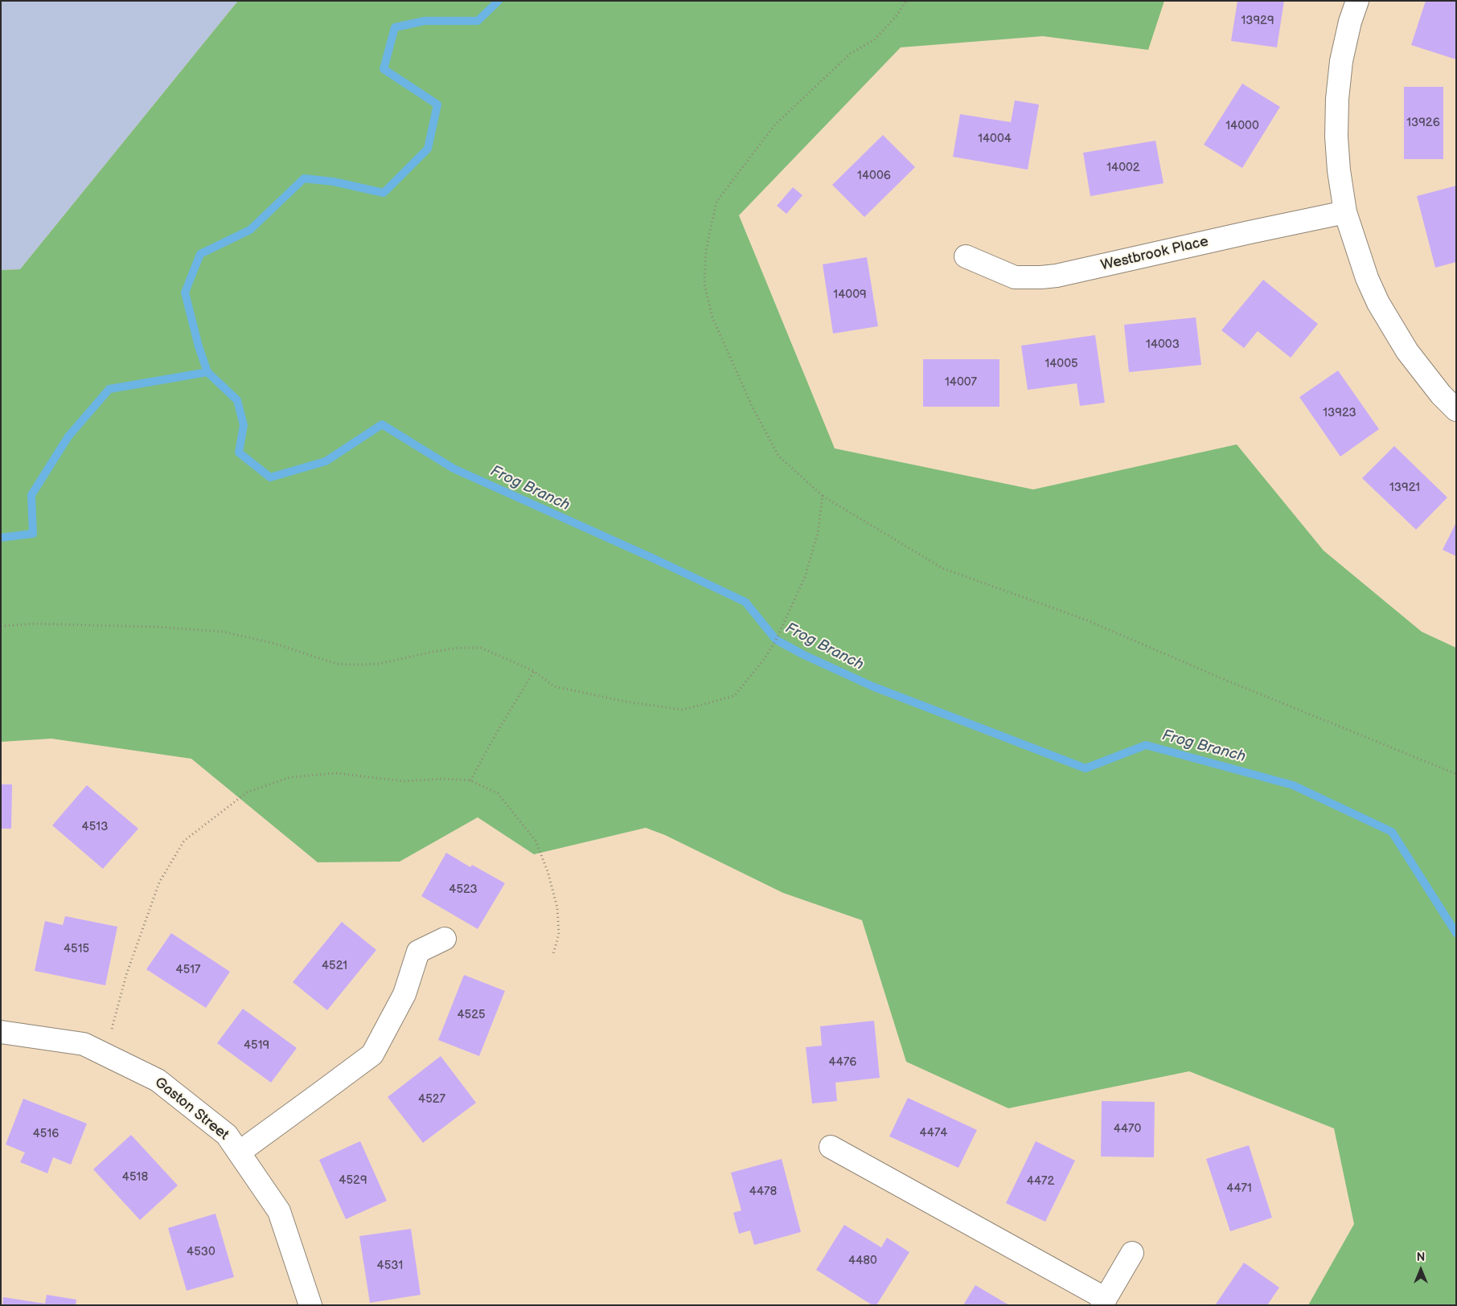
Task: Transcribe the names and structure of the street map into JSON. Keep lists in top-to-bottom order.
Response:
{
  "streets": {
    "street": ["Westbrook Place", "Gaston Street"]
  },
  "water": ["Frog Branch"],
  "house_numbers": [
    "13929",
    "13926",
    "14000",
    "14004",
    "14002",
    "14006",
    "14009",
    "14003",
    "14005",
    "14007",
    "13923",
    "13921",
    "4513",
    "4523",
    "4515",
    "4521",
    "4517",
    "4525",
    "4519",
    "4476",
    "4527",
    "4470",
    "4474",
    "4516",
    "4518",
    "4529",
    "4472",
    "4471",
    "4478",
    "4530",
    "4480",
    "4531"
  ],
  "north": "top"
}
